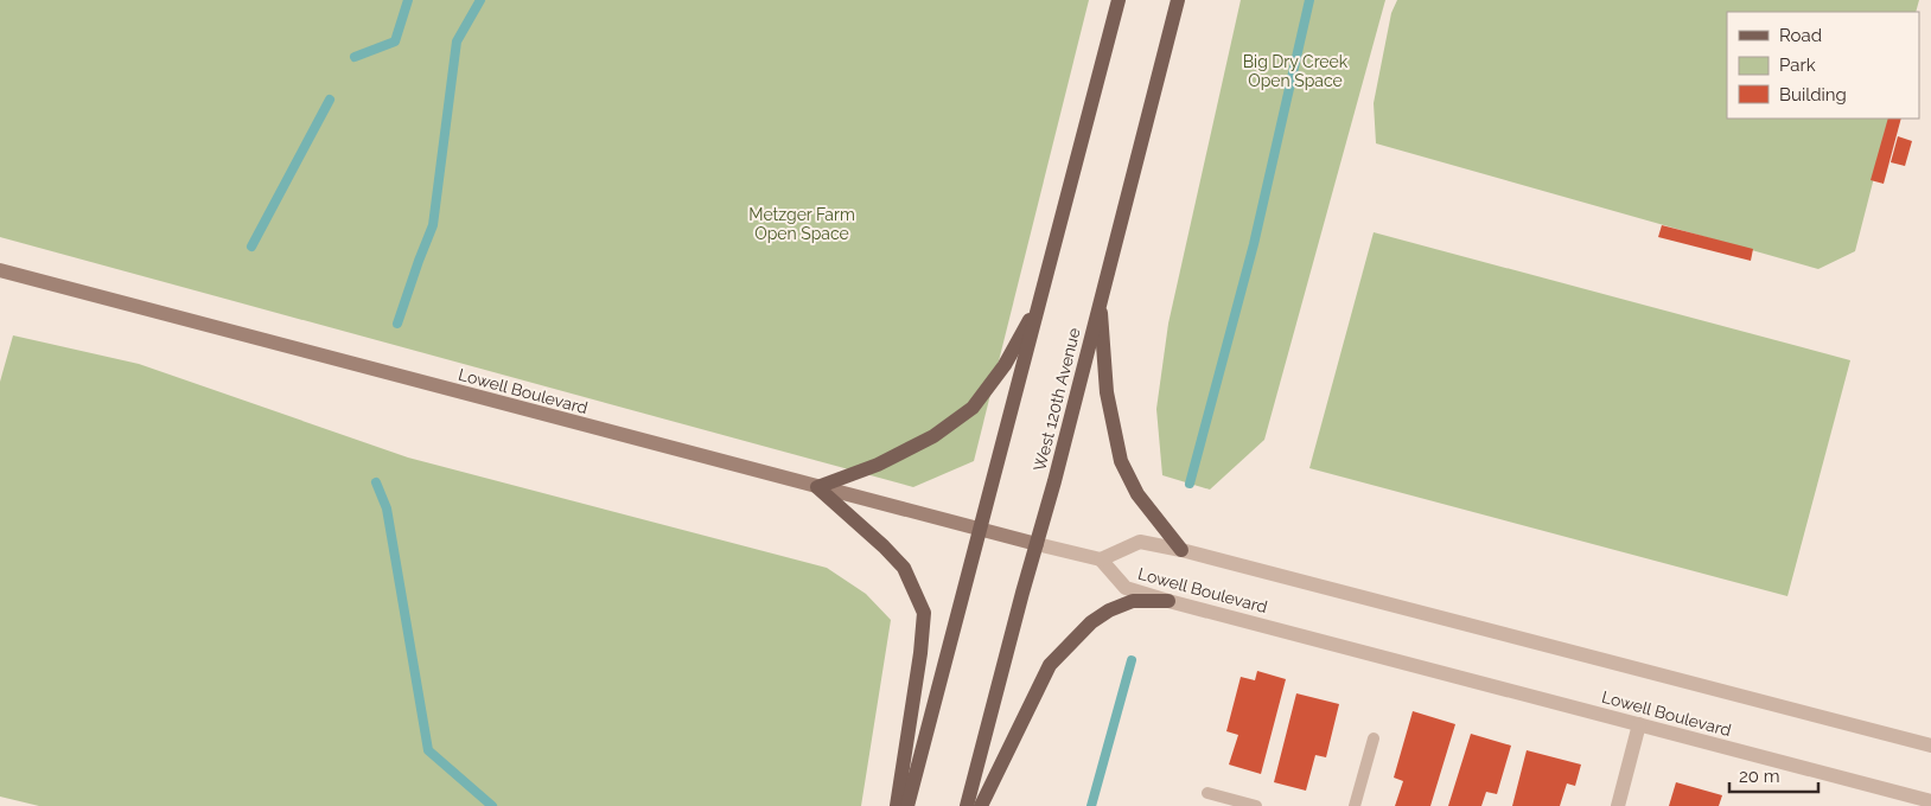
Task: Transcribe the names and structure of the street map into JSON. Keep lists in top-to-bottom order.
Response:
{
  "streets": {
    "main road": ["Lowell Boulevard", "West 120th Avenue"]
  },
  "crossings": [
    ["Lowell Boulevard", "West 120th Avenue"]
  ],
  "parks": ["Big Dry Creek Open Space", "Metzger Farm Open Space"],
  "legend": ["Road", "Park", "Building"],
  "scale_bar": "20 m"
}
